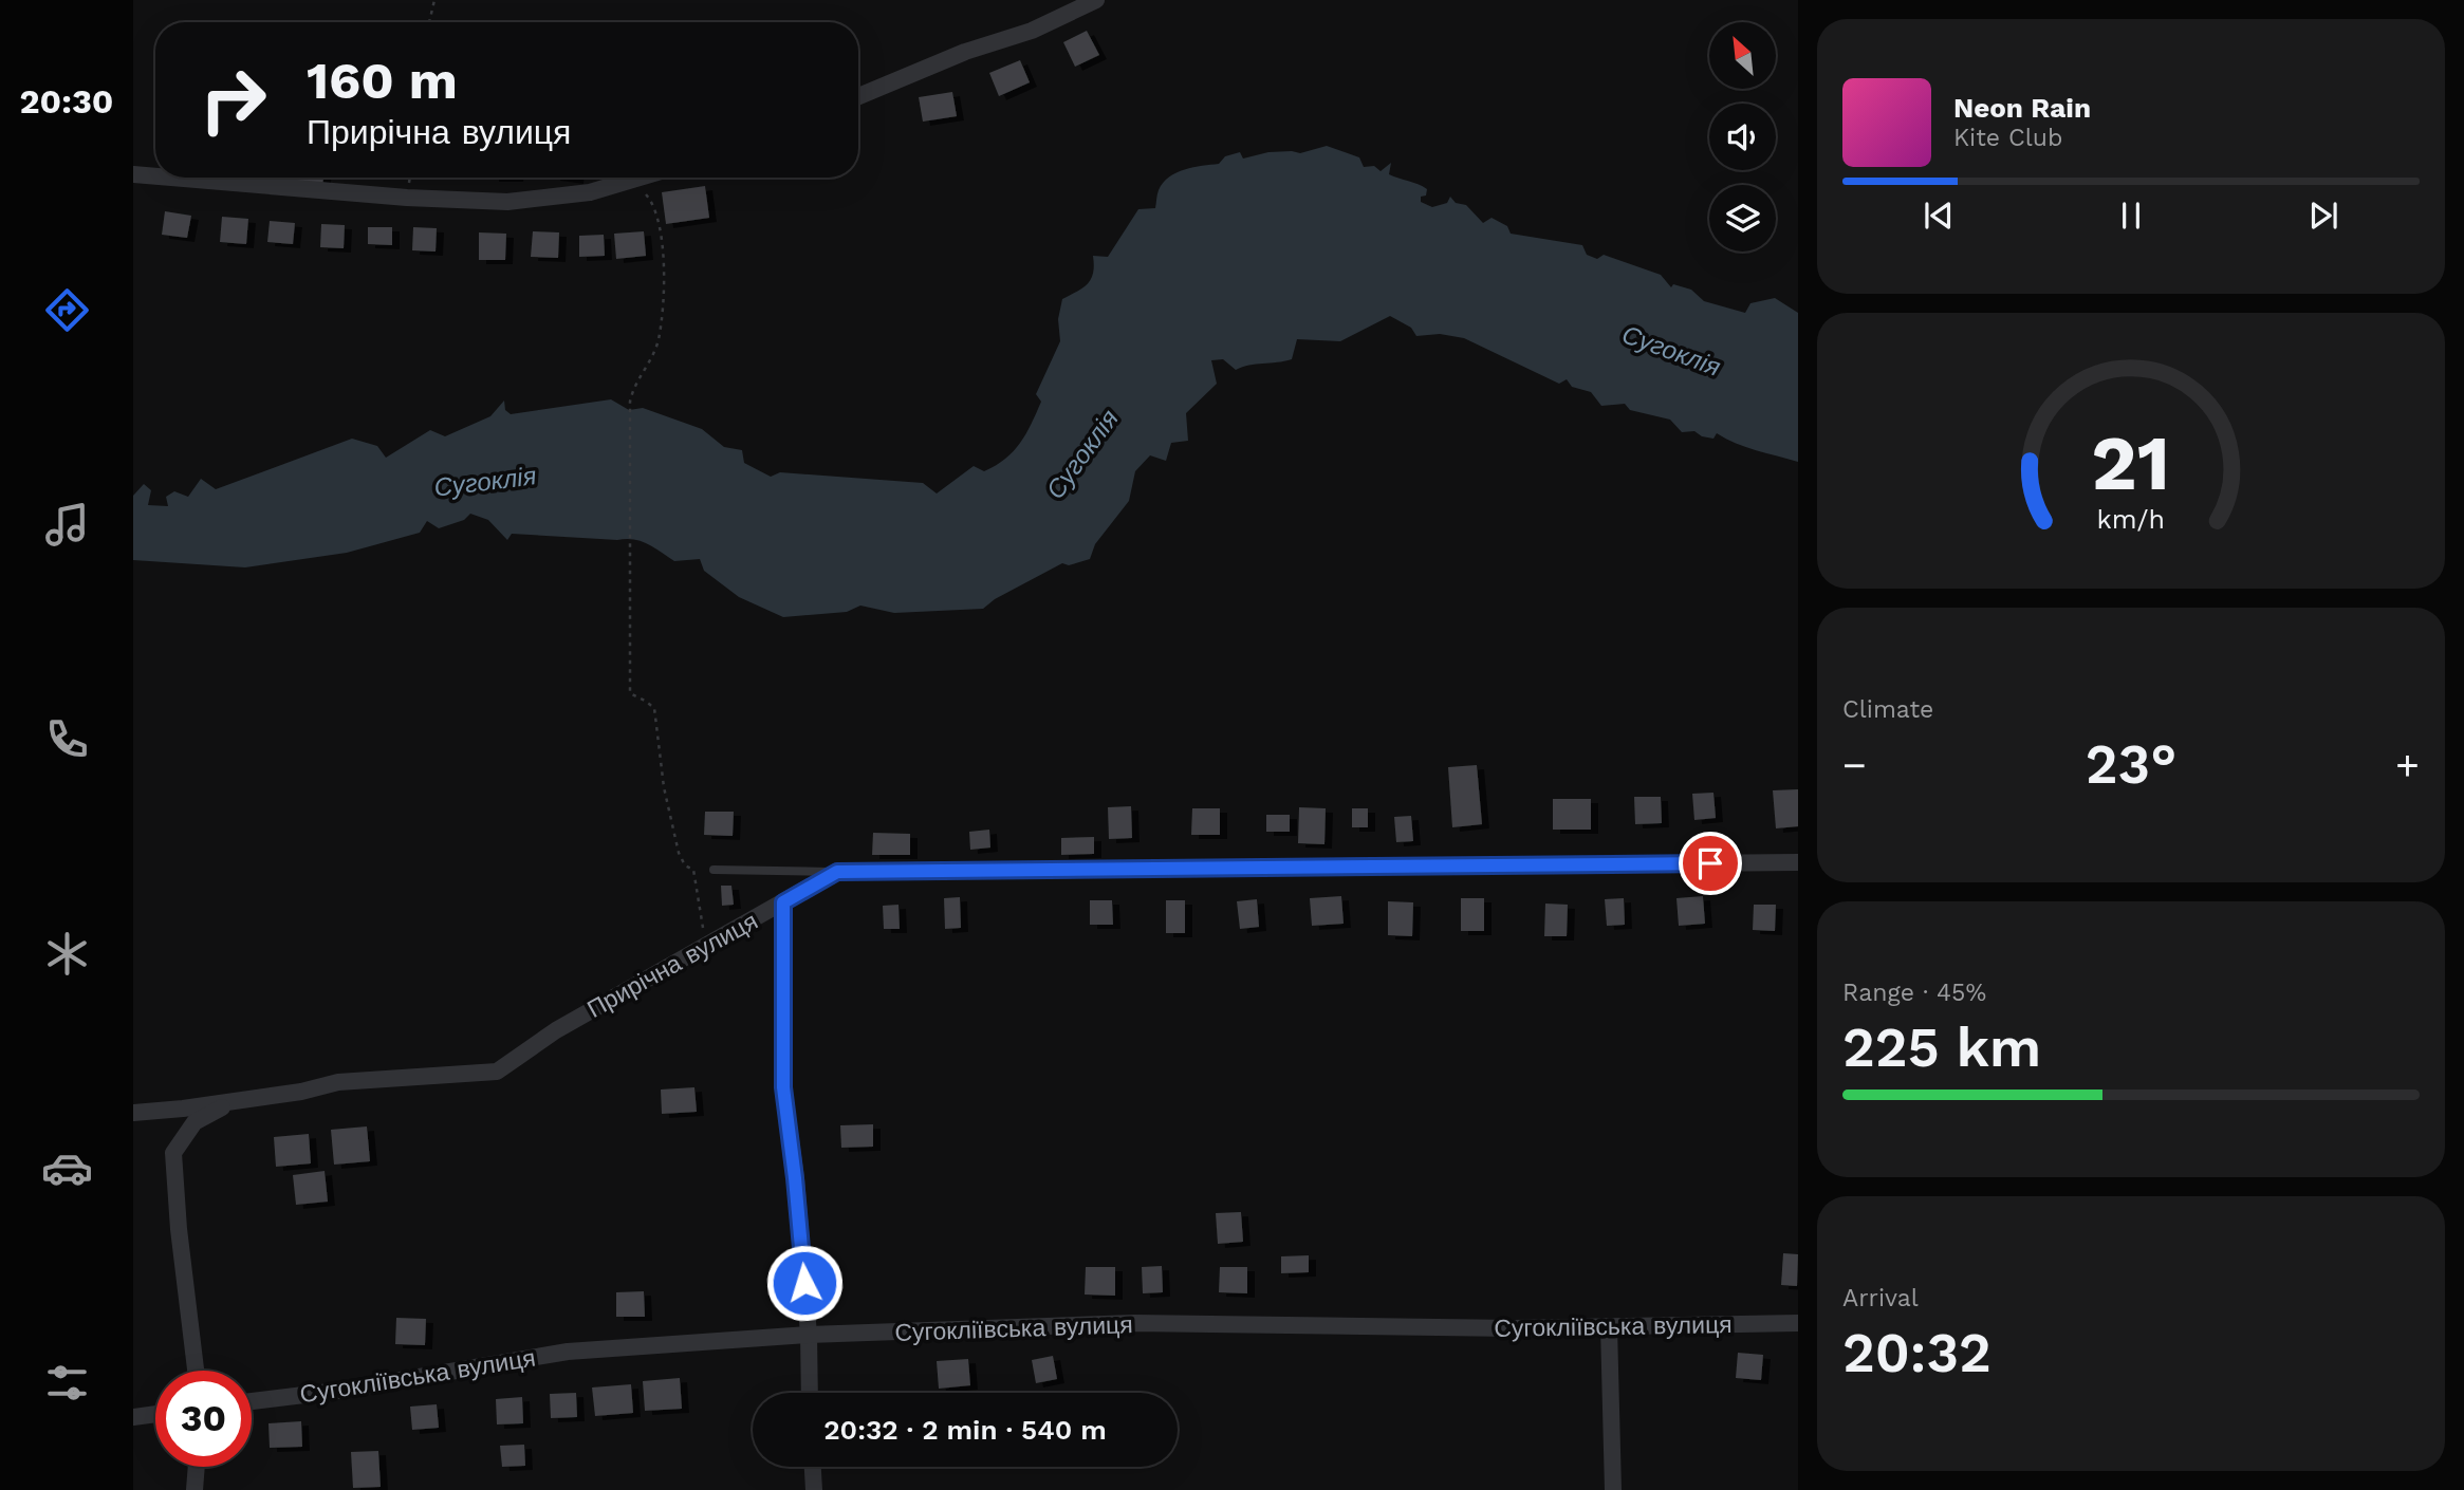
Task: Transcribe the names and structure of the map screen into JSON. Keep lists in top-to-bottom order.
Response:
{
  "streets": {
    "street": ["Прирічна вулиця", "Сугокліївська вулиця"]
  },
  "water": ["Сугоклія"],
  "north": "top left",
  "page": {
    "tabs": "20:30",
    "turn": ["160 m", "Прирічна вулиця"],
    "song": ["Neon Rain", "Kite Club"],
    "tile": [
      "Climate",
      ["Range · 45%", "225 km"],
      ["Arrival", "20:32"]
    ],
    "heat": ["−", "23°", "+"],
    "limit": "30",
    "trip": "20:32 · 2 min · 540 m",
    "gauge": ["21", "km/h"]
  }
}
